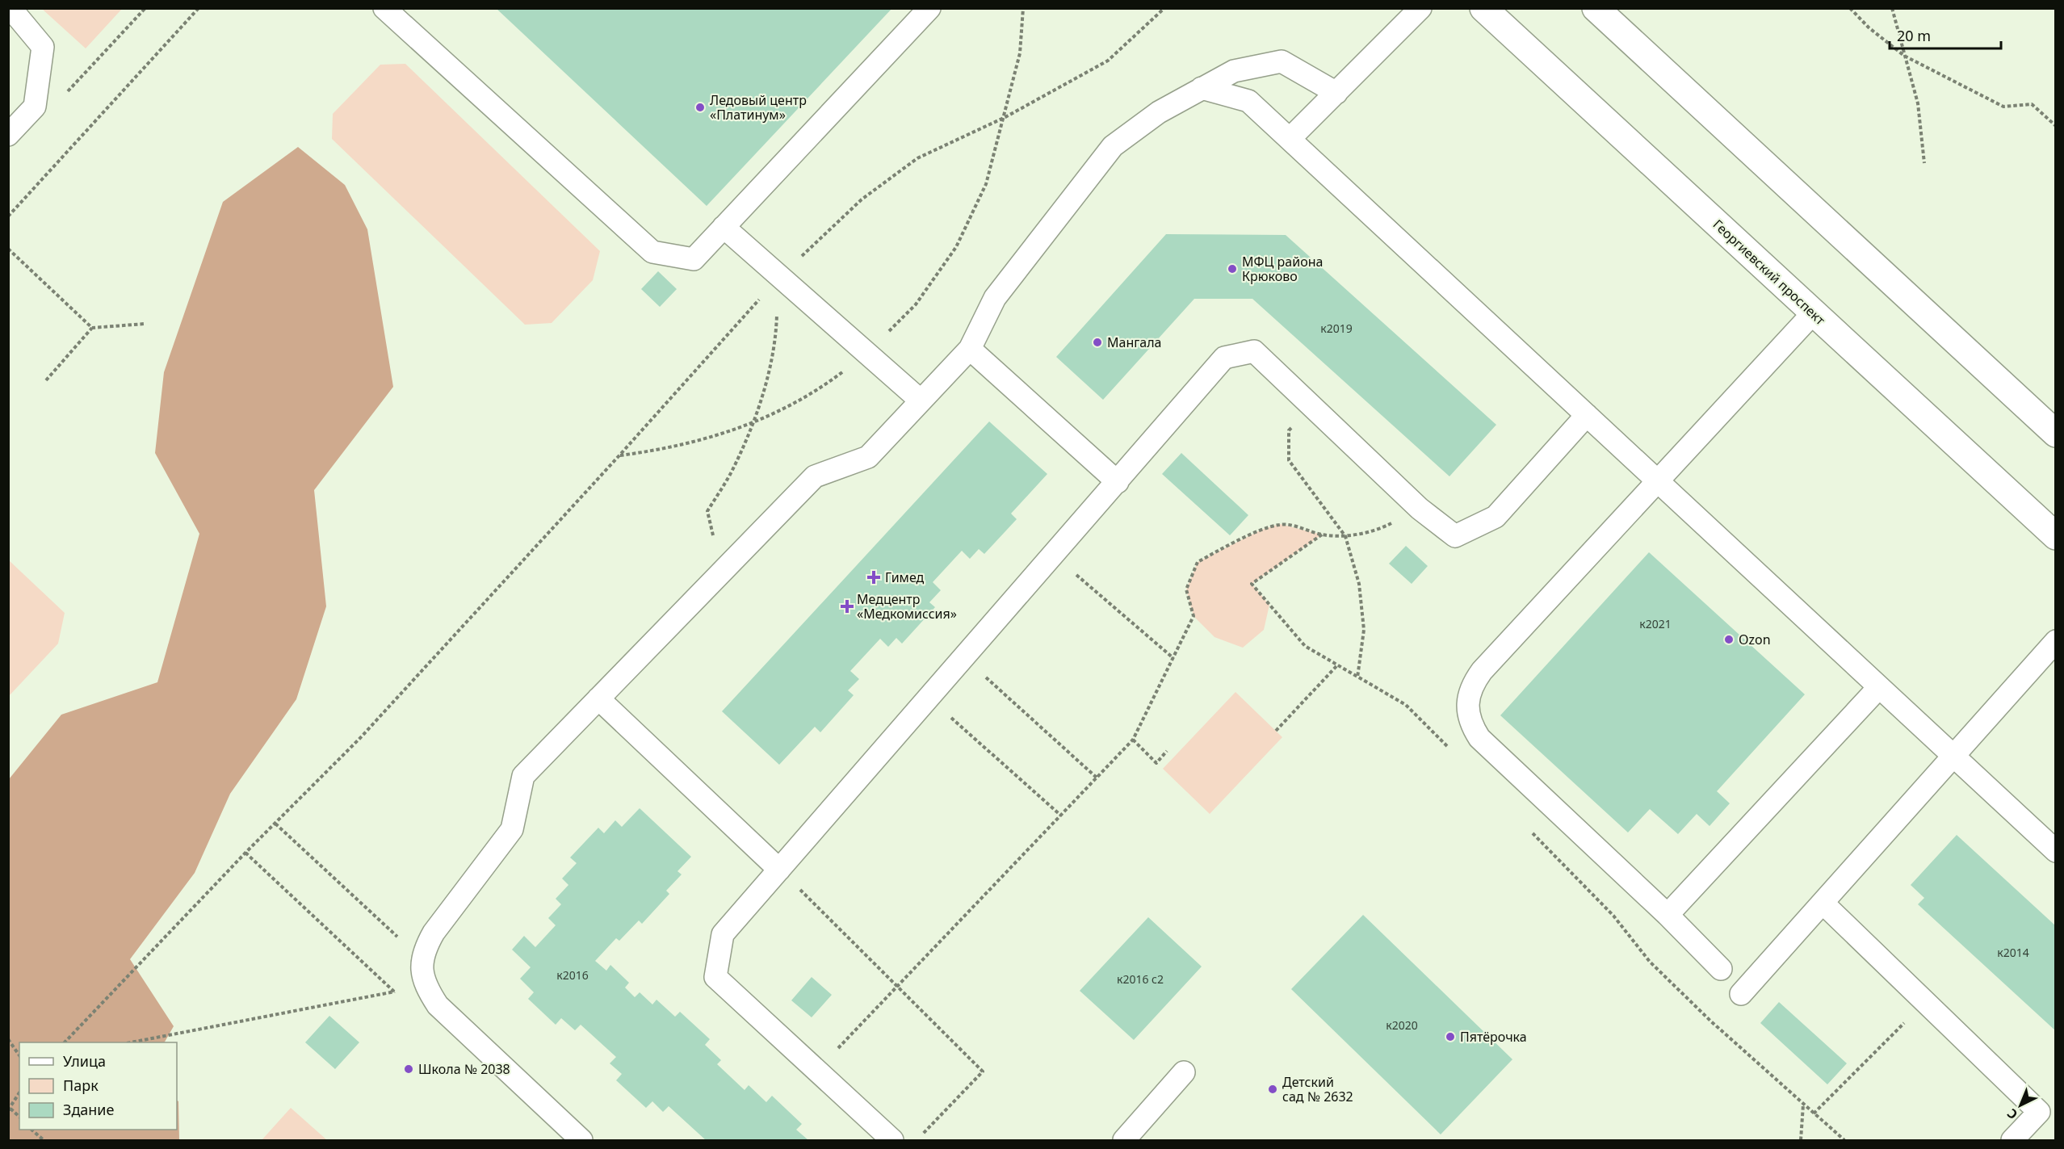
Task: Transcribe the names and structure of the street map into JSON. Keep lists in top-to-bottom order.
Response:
{
  "streets": {
    "main road": ["Георгиевский проспект"]
  },
  "places": {
    "other": [
      "Ледовый центр «Платинум»",
      "МФЦ района Крюково",
      "Мангала",
      "Ozon",
      "Пятёрочка",
      "Школа № 2038",
      "Детский сад № 2632"
    ],
    "health": ["Гимед", "Медцентр «Медкомиссия»"]
  },
  "house_numbers": [
    "к2019",
    "к2021",
    "к2014",
    "к2016",
    "к2016 с2",
    "к2020"
  ],
  "legend": ["Улица", "Парк", "Здание"],
  "scale_bar": "20 m",
  "north": "bottom left"
}
